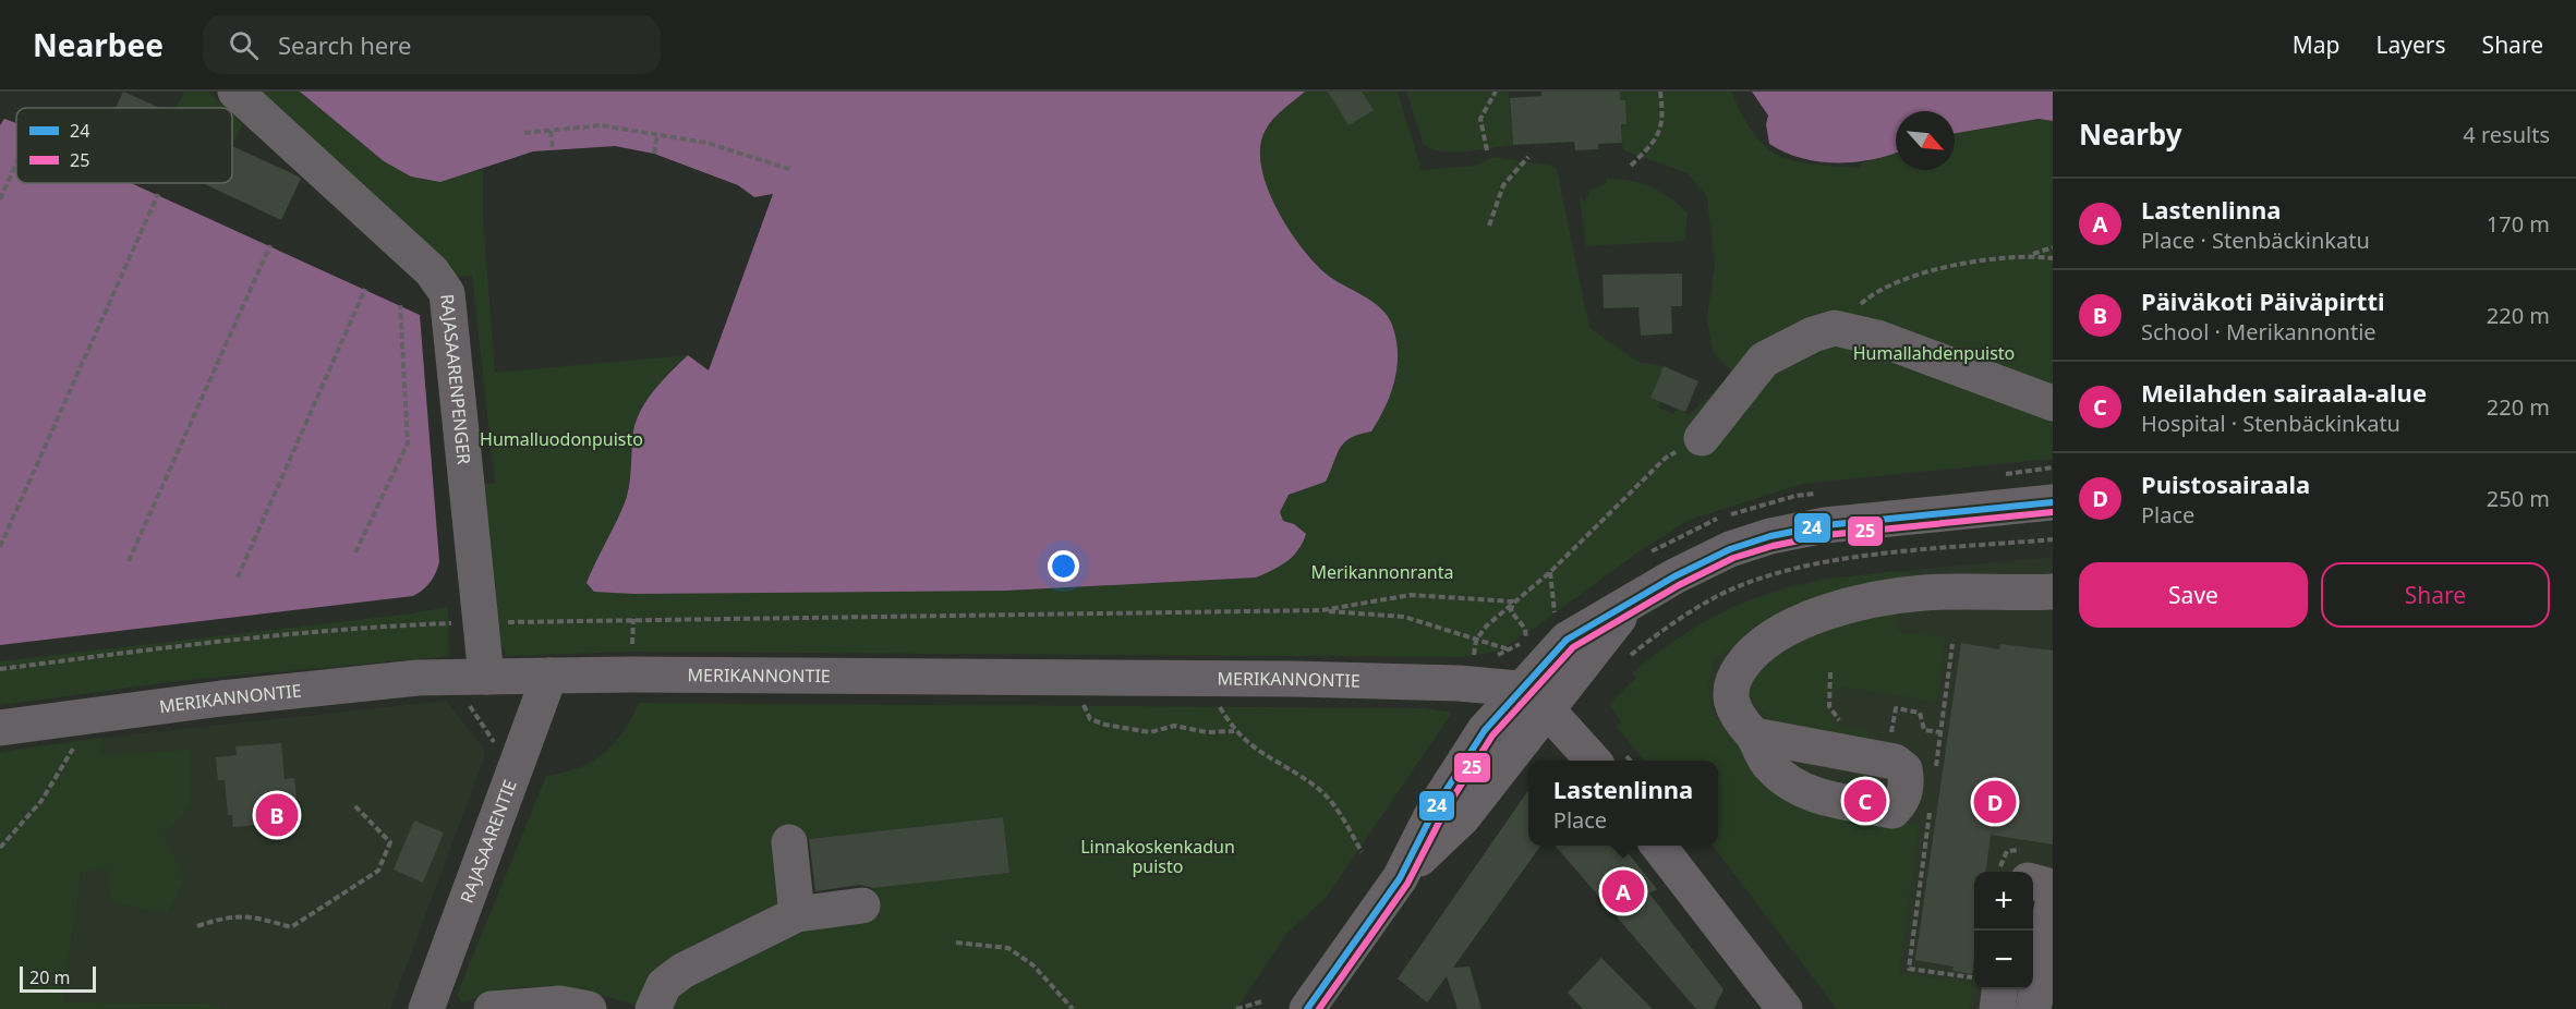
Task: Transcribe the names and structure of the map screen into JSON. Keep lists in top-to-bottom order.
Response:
{
  "streets": {
    "street": ["RAJASAARENPENGER", "MERIKANNONTIE", "RAJASAARENTIE"]
  },
  "crossings": [
    ["RAJASAARENPENGER", "MERIKANNONTIE"],
    ["MERIKANNONTIE", "RAJASAARENTIE"]
  ],
  "parks": [
    "Humallahdenpuisto",
    "Humalluodonpuisto",
    "Merikannonranta",
    "Linnakoskenkadun puisto"
  ],
  "lines": ["transit line 24", "transit line 25"],
  "legend": ["24", "25"],
  "scale_bar": "20 m",
  "north": "bottom right",
  "page": {
    "header": "Nearbee",
    "search": "Search here",
    "nav": ["Map", "Layers", "Share"],
    "heading": ["Nearby", "4 results"],
    "list": [
      {
        "mark": "A",
        "name": "Lastenlinna",
        "note": "Place · Stenbäckinkatu",
        "value": "170 m"
      },
      {
        "mark": "B",
        "name": "Päiväkoti Päiväpirtti",
        "note": "School · Merikannontie",
        "value": "220 m"
      },
      {
        "mark": "C",
        "name": "Meilahden sairaala-alue",
        "note": "Hospital · Stenbäckinkatu",
        "value": "220 m"
      },
      {
        "mark": "D",
        "name": "Puistosairaala",
        "note": "Place",
        "value": "250 m"
      }
    ],
    "buttons": ["Save", "Share"],
    "popup": ["Lastenlinna", "Place"],
    "pins": [
      "C",
      "D",
      "B",
      "A"
    ],
    "map_buttons": ["+", "−"],
    "scale": "20 m"
  }
}
